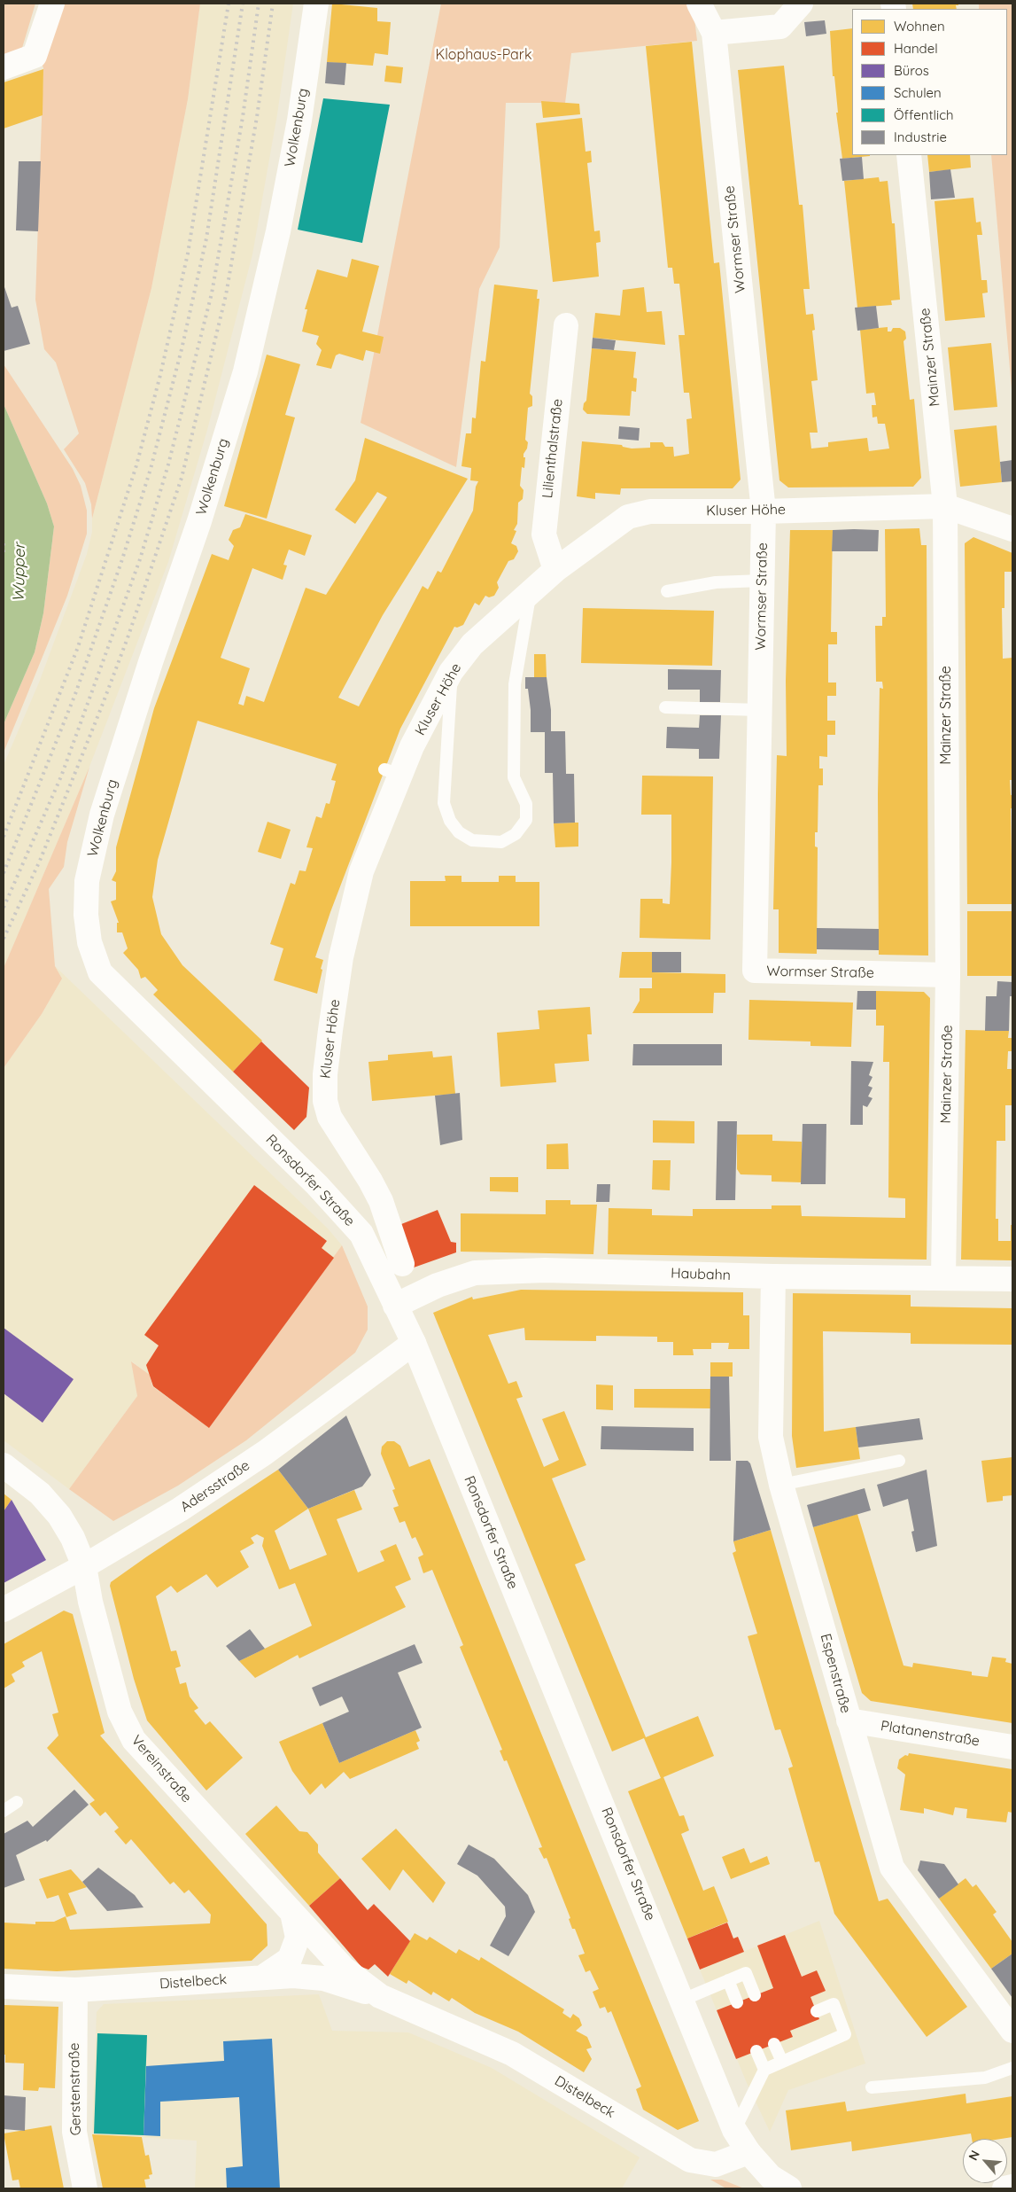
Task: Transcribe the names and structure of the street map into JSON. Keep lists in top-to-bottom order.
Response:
{
  "streets": {
    "street": [
      "Wolkenburg",
      "Wormser Straße",
      "Mainzer Straße",
      "Lilienthalstraße",
      "Kluser Höhe",
      "Ronsdorfer Straße",
      "Haubahn",
      "Adersstraße",
      "Espenstraße",
      "Platanenstraße",
      "Vereinstraße",
      "Distelbeck",
      "Gerstenstraße"
    ]
  },
  "crossings": [
    ["Wolkenburg", "Ronsdorfer Straße"],
    ["Wormser Straße", "Mainzer Straße"],
    ["Wormser Straße", "Kluser Höhe"],
    ["Mainzer Straße", "Kluser Höhe"],
    ["Mainzer Straße", "Haubahn"],
    ["Lilienthalstraße", "Kluser Höhe"],
    ["Ronsdorfer Straße", "Haubahn"],
    ["Ronsdorfer Straße", "Adersstraße"],
    ["Ronsdorfer Straße", "Distelbeck"],
    ["Haubahn", "Espenstraße"],
    ["Adersstraße", "Vereinstraße"],
    ["Espenstraße", "Platanenstraße"],
    ["Vereinstraße", "Distelbeck"],
    ["Distelbeck", "Gerstenstraße"]
  ],
  "water": ["Wupper"],
  "parks": ["Klophaus-Park"],
  "legend": [
    "Wohnen",
    "Handel",
    "Büros",
    "Schulen",
    "Öffentlich",
    "Industrie"
  ],
  "north": "top left"
}
